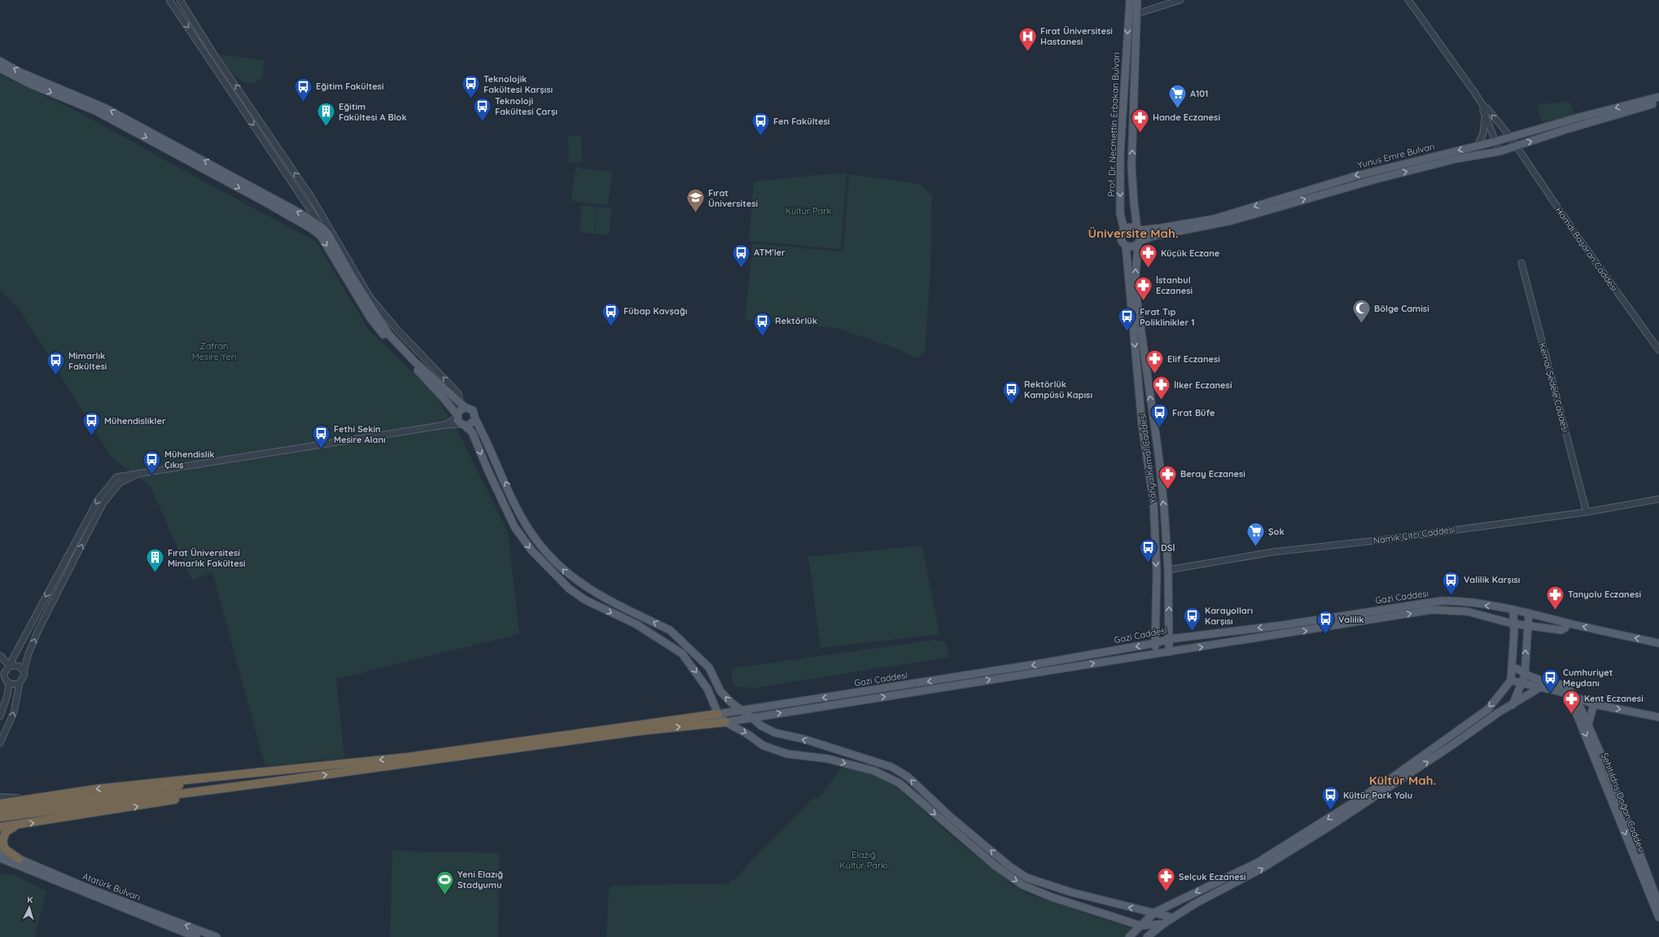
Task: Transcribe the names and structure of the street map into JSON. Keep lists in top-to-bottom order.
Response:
{
  "streets": {
    "main road": [
      "Prof. Dr. Necmettin Erbakan Bulvarı",
      "Yunus Emre Bulvarı",
      "Yahya Kemal Caddesi",
      "Gazi Caddesi",
      "Şehit İdris Doğan Caddesi",
      "Atatürk Bulvarı"
    ],
    "street": ["Hamdi Başaran Caddesi", "Kemal Şedele Caddesi", "Namık Çitci Caddesi"]
  },
  "crossings": [
    ["Prof. Dr. Necmettin Erbakan Bulvarı", "Yunus Emre Bulvarı"],
    ["Prof. Dr. Necmettin Erbakan Bulvarı", "Yahya Kemal Caddesi"],
    ["Yunus Emre Bulvarı", "Hamdi Başaran Caddesi"],
    ["Yunus Emre Bulvarı", "Yahya Kemal Caddesi"],
    ["Kemal Şedele Caddesi", "Namık Çitci Caddesi"],
    ["Yahya Kemal Caddesi", "Namık Çitci Caddesi"],
    ["Yahya Kemal Caddesi", "Gazi Caddesi"]
  ],
  "districts": ["Üniversite Mah.", "Kültür Mah."],
  "parks": ["Kültür Park", "Zafran Mesire Yeri", "Elazığ Kültür Parkı"],
  "places": {
    "hospital": ["Fırat Üniversitesi Hastanesi"],
    "bus stop": [
      "Teknolojik Fakültesi Karşısı",
      "Eğitim Fakültesi",
      "Teknoloji Fakültesi Çarşı",
      "Fen Fakültesi",
      "ATM'ler",
      "Fübap Kavşağı",
      "Fırat Tıp Poliklinikler 1",
      "Rektörlük",
      "Mimarlık Fakültesi",
      "Rektörlük Kampüsü Kapısı",
      "Fırat Büfe",
      "Mühendislikler",
      "Fethi Sekin Mesire Alanı",
      "Mühendislik Çıkış",
      "DSİ",
      "Valilik Karşısı",
      "Karayolları Karşısı",
      "Valilik",
      "Cumhuriyet Meydanı",
      "Kültür Park Yolu"
    ],
    "supermarket": ["A101", "Şok"],
    "building": ["Eğitim Fakültesi A Blok", "Fırat Üniversitesi Mimarlık Fakültesi"],
    "pharmacy": [
      "Hande Eczanesi",
      "Küçük Eczane",
      "İstanbul Eczanesi",
      "Elif Eczanesi",
      "İlker Eczanesi",
      "Beray Eczanesi",
      "Tanyolu Eczanesi",
      "Kent Eczanesi",
      "Selçuk Eczanesi"
    ],
    "school or university": ["Fırat Üniversitesi"],
    "mosque": ["Bölge Camisi"],
    "sports": ["Yeni Elazığ Stadyumu"]
  },
  "north": "top"
}
